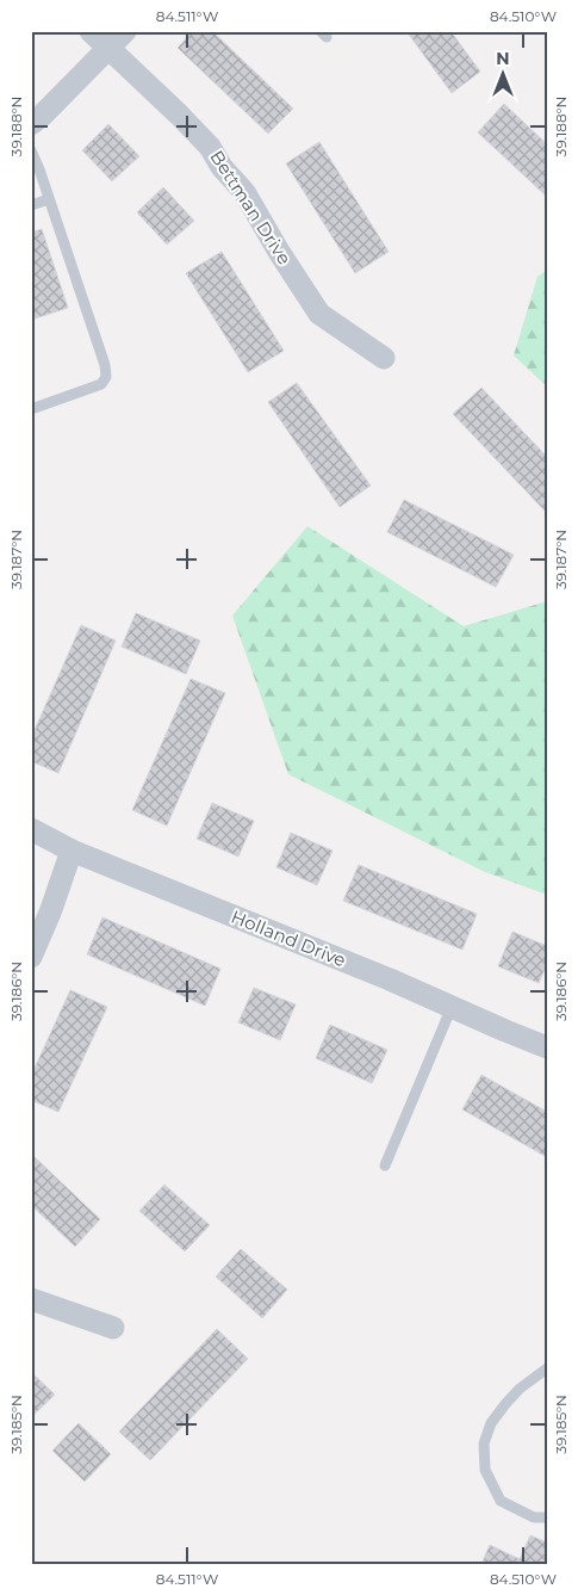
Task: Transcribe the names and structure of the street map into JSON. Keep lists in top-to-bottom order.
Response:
{
  "streets": {
    "street": ["Bettman Drive", "Holland Drive"]
  },
  "north": "top",
  "coordinates": [
    "84.511°W",
    "84.510°W",
    "39.188°N",
    "39.187°N",
    "39.186°N",
    "39.185°N"
  ]
}
